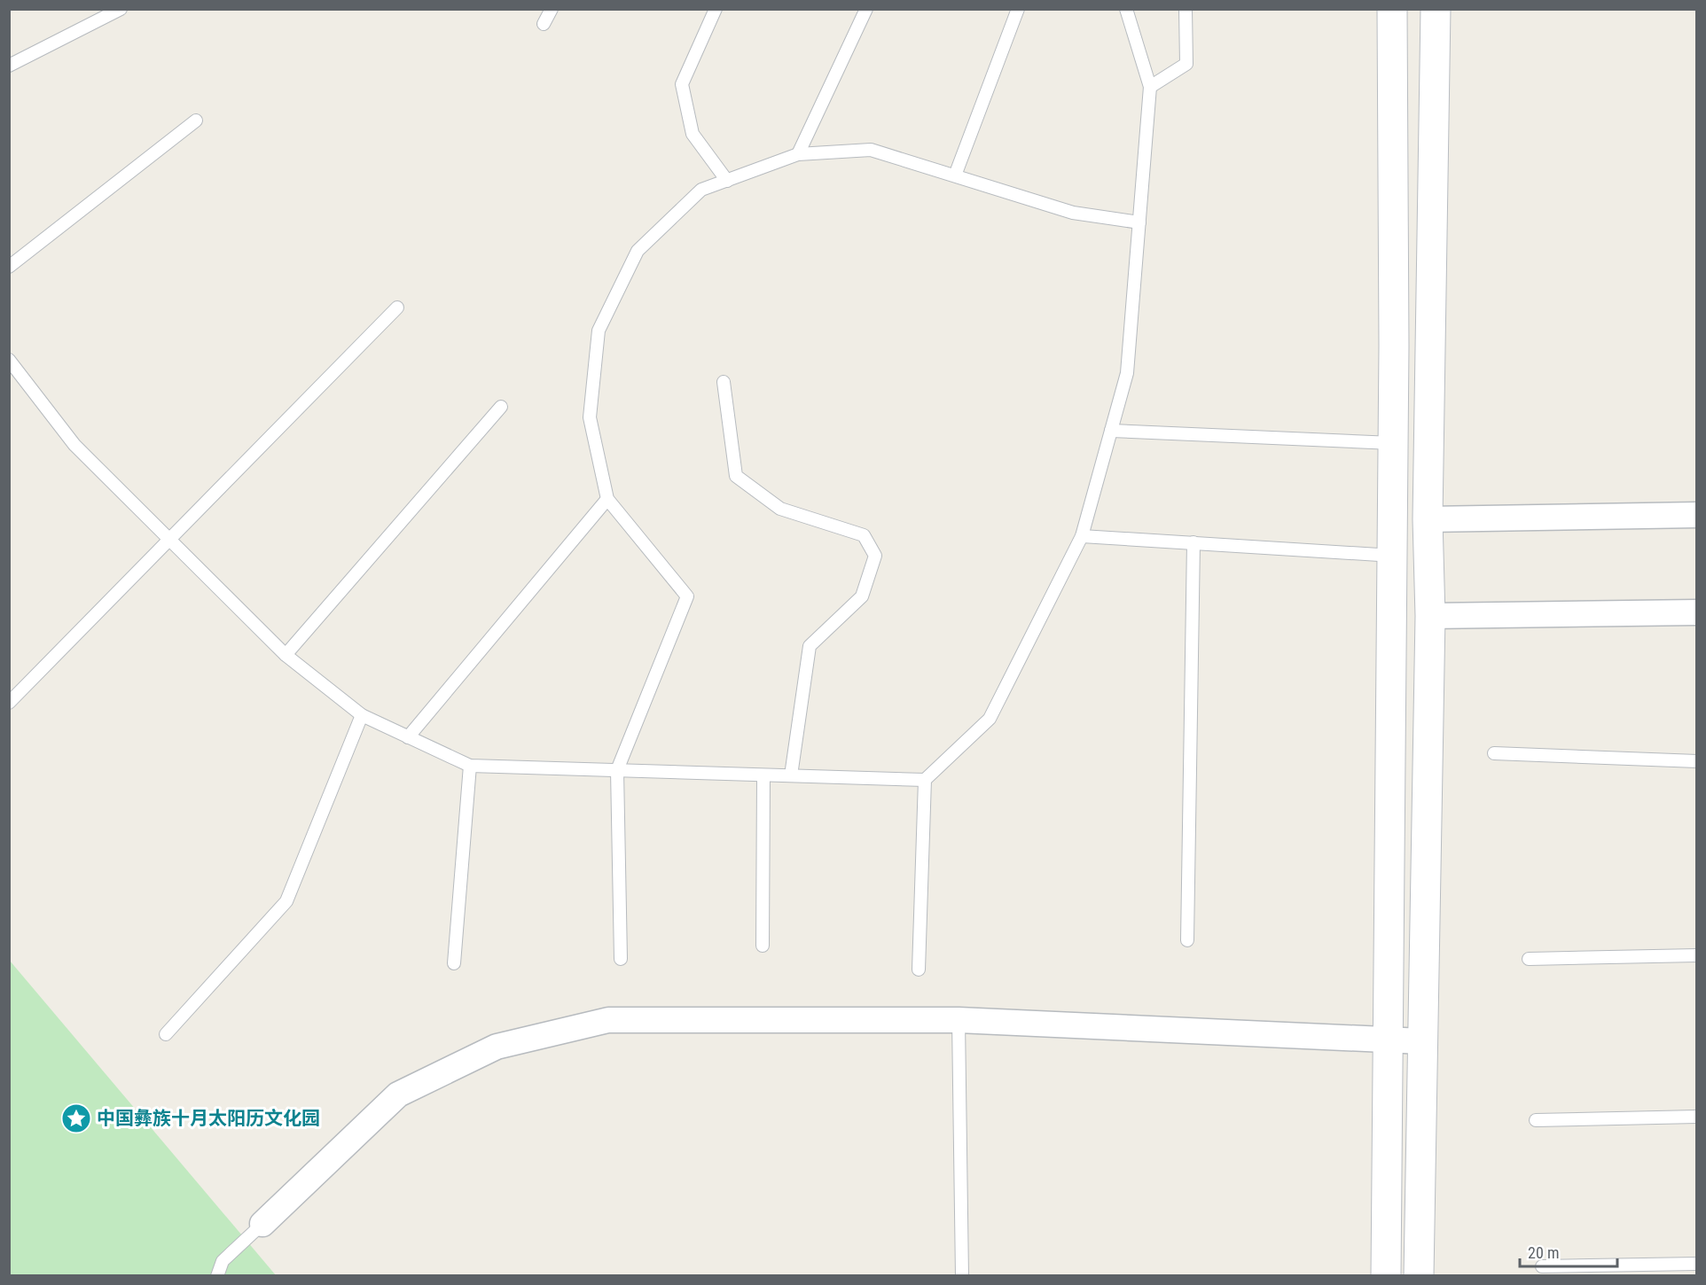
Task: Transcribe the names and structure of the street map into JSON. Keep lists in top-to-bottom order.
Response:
{
  "places": {
    "place": ["中国彝族十月太阳历文化园"]
  },
  "scale_bar": "20 m"
}
